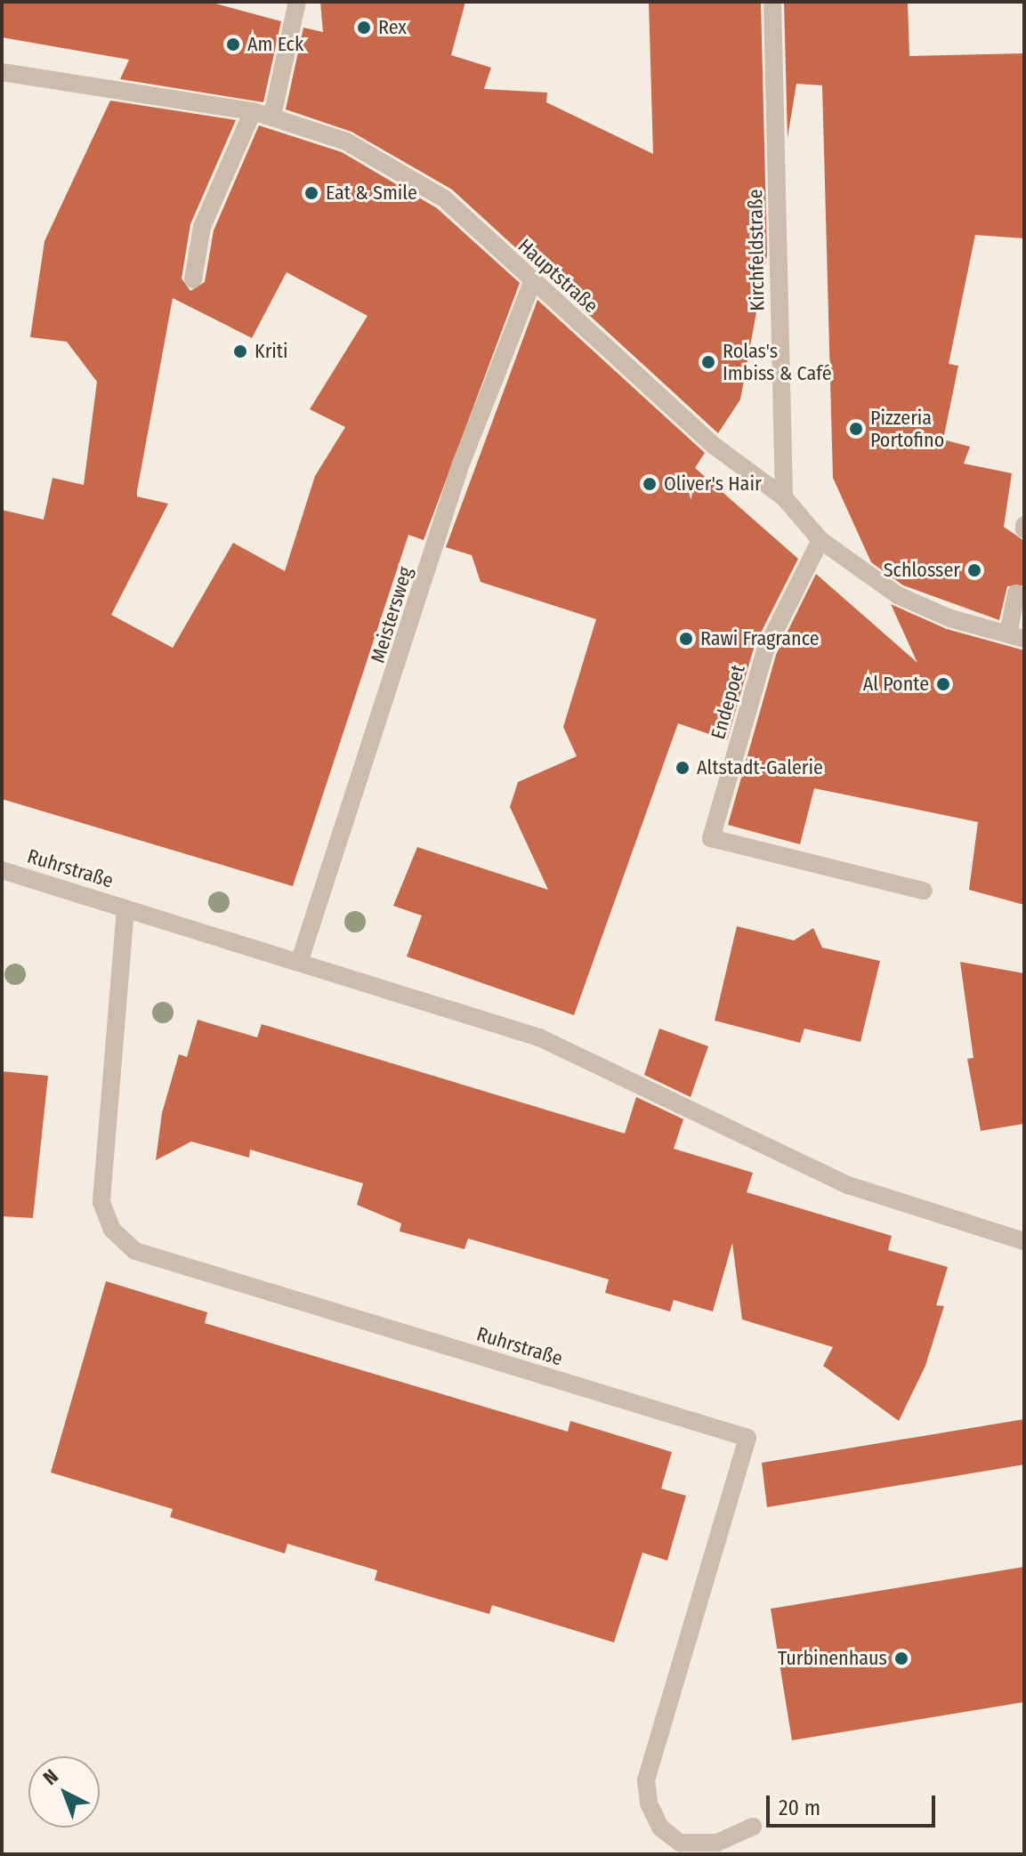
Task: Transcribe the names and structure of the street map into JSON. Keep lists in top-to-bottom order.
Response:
{
  "streets": {
    "street": [
      "Kirchfeldstraße",
      "Hauptstraße",
      "Meistersweg",
      "Endepoet",
      "Ruhrstraße"
    ]
  },
  "crossings": [
    ["Kirchfeldstraße", "Hauptstraße"],
    ["Hauptstraße", "Meistersweg"],
    ["Hauptstraße", "Endepoet"],
    ["Meistersweg", "Ruhrstraße"]
  ],
  "places": [
    "Rex",
    "Am Eck",
    "Eat & Smile",
    "Kriti",
    "Rolas's Imbiss & Café",
    "Pizzeria Portofino",
    "Oliver's Hair",
    "Schlosser",
    "Rawi Fragrance",
    "Al Ponte",
    "Altstadt-Galerie",
    "Turbinenhaus"
  ],
  "scale_bar": "20 m",
  "north": "top left"
}
